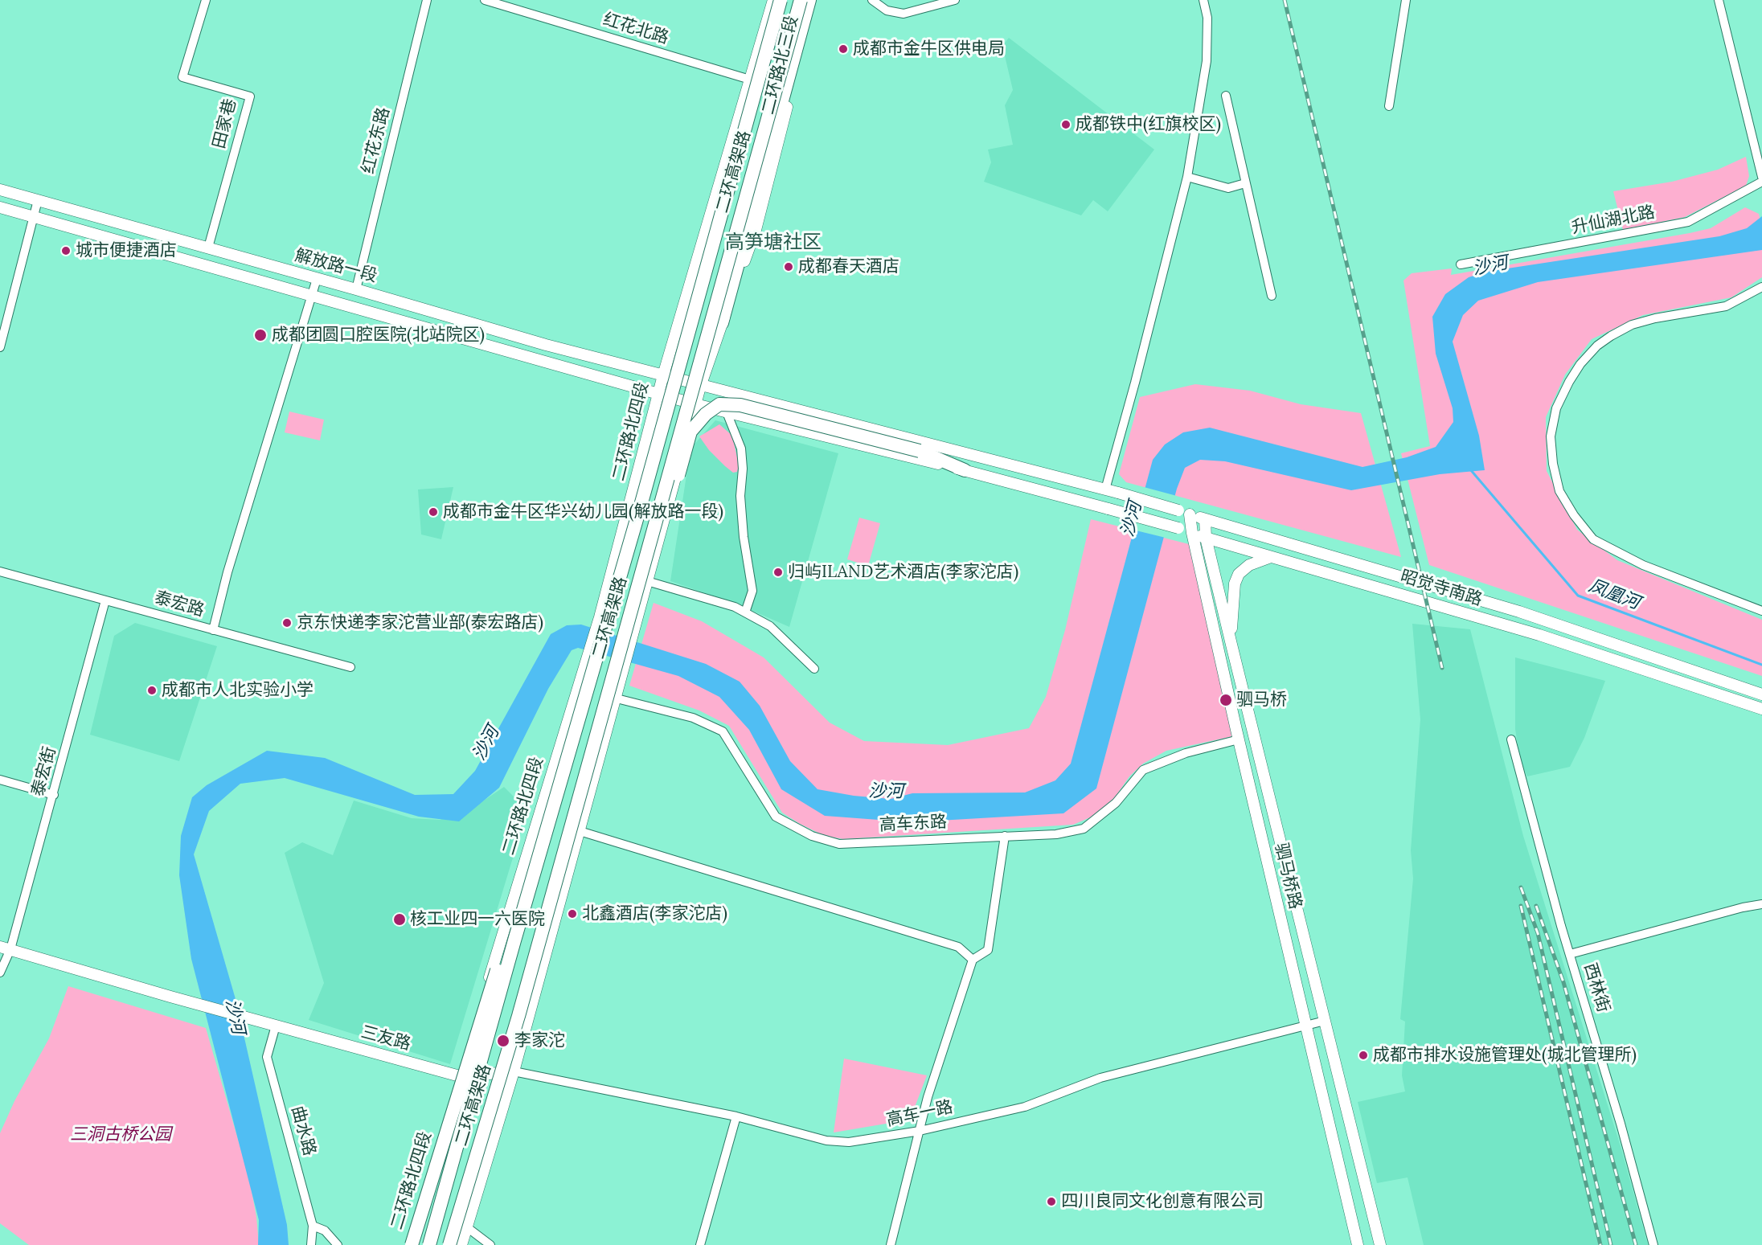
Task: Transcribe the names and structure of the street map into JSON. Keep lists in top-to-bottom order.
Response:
{
  "streets": {
    "highway": ["二环高架路"],
    "main road": [
      "二环路北三段",
      "解放路一段",
      "二环路北四段",
      "昭觉寺南路",
      "驷马桥路",
      "三友路"
    ],
    "street": [
      "红花北路",
      "田家巷",
      "红花东路",
      "升仙湖北路",
      "泰宏路",
      "泰宏街",
      "高车东路",
      "西林街",
      "高车一路",
      "曲水路"
    ]
  },
  "crossings": [
    ["红花北路", "二环路北三段"],
    ["二环路北三段", "解放路一段"],
    ["二环路北三段", "二环路北四段"],
    ["田家巷", "解放路一段"],
    ["红花东路", "解放路一段"],
    ["解放路一段", "二环路北四段"],
    ["解放路一段", "昭觉寺南路"],
    ["二环路北四段", "三友路"],
    ["昭觉寺南路", "驷马桥路"],
    ["泰宏路", "泰宏街"],
    ["泰宏街", "三友路"],
    ["高车东路", "驷马桥路"],
    ["驷马桥路", "高车一路"],
    ["三友路", "高车一路"],
    ["三友路", "曲水路"]
  ],
  "districts": ["高笋塘社区"],
  "water": ["沙河", "凤凰河"],
  "parks": ["三洞古桥公园"],
  "places": [
    "成都市金牛区供电局",
    "成都铁中(红旗校区)",
    "城市便捷酒店",
    "成都春天酒店",
    "成都团圆口腔医院(北站院区)",
    "成都市金牛区华兴幼儿园(解放路一段)",
    "归屿ILAND艺术酒店(李家沱店)",
    "京东快递李家沱营业部(泰宏路店)",
    "成都市人北实验小学",
    "驷马桥",
    "北鑫酒店(李家沱店)",
    "核工业四一六医院",
    "李家沱",
    "成都市排水设施管理处(城北管理所)",
    "四川良同文化创意有限公司"
  ]
}
